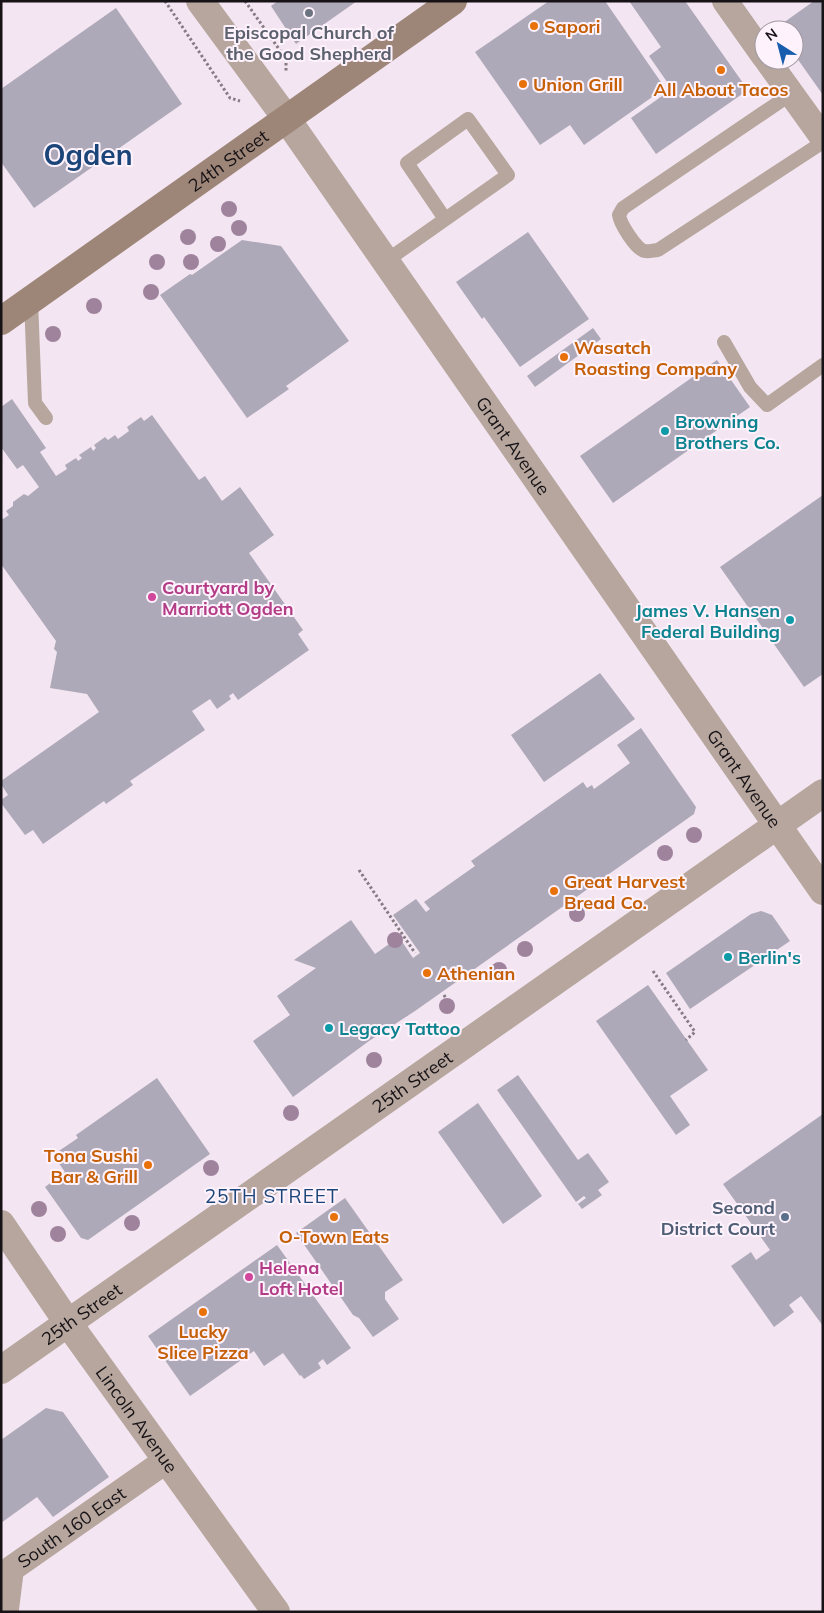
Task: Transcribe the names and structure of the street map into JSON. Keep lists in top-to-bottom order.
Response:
{
  "streets": {
    "main road": ["24th Street"],
    "street": [
      "Grant Avenue",
      "25th Street",
      "Lincoln Avenue",
      "South 160 East"
    ]
  },
  "crossings": [
    ["24th Street", "Grant Avenue"],
    ["Grant Avenue", "25th Street"],
    ["25th Street", "Lincoln Avenue"],
    ["Lincoln Avenue", "South 160 East"]
  ],
  "districts": ["Ogden", "25TH STREET"],
  "places": [
    "Episcopal Church of the Good Shepherd",
    "Sapori",
    "All About Tacos",
    "Union Grill",
    "Wasatch Roasting Company",
    "Browning Brothers Co.",
    "Courtyard by Marriott Ogden",
    "James V. Hansen Federal Building",
    "Great Harvest Bread Co.",
    "Berlin's",
    "Athenian",
    "Legacy Tattoo",
    "Tona Sushi Bar & Grill",
    "O-Town Eats",
    "Second District Court",
    "Helena Loft Hotel",
    "Lucky Slice Pizza"
  ],
  "north": "top left"
}
